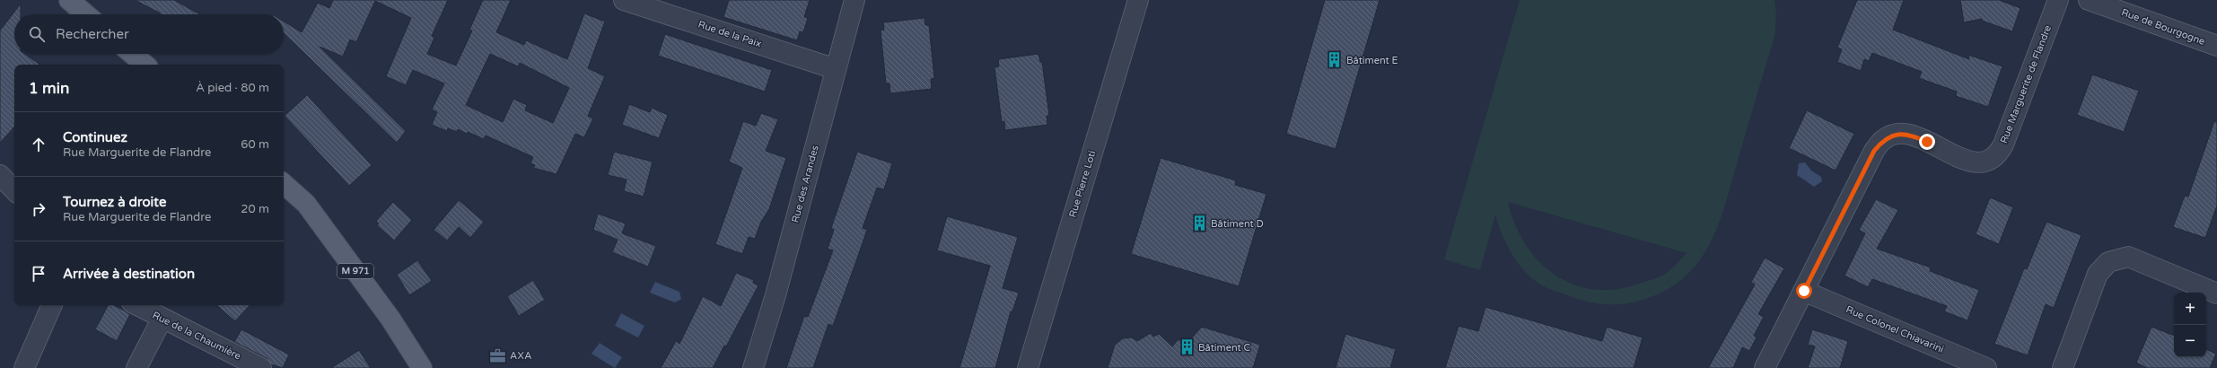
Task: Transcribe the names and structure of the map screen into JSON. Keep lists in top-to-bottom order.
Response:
{
  "streets": {
    "main road": ["M 971"],
    "street": [
      "Rue de Bourgogne",
      "Rue de la Paix",
      "Rue Marguerite de Flandre",
      "Rue des Arandes",
      "Rue Pierre Loti",
      "Rue Colonel Chiavarini",
      "Rue de la Chaumière"
    ]
  },
  "crossings": [
    ["Rue de la Paix", "Rue des Arandes"],
    ["Rue Marguerite de Flandre", "Rue Colonel Chiavarini"]
  ],
  "places": {
    "building": ["Bâtiment E", "Bâtiment D", "Bâtiment C"],
    "office": ["AXA"]
  },
  "page": {
    "search": "Rechercher",
    "heading": ["1 min", "À pied · 80 m"],
    "list": [
      ["Continuez", "Rue Marguerite de Flandre", "60 m"],
      ["Tournez à droite", "Rue Marguerite de Flandre", "20 m"],
      "Arrivée à destination"
    ],
    "map_buttons": ["+", "−"]
  }
}
